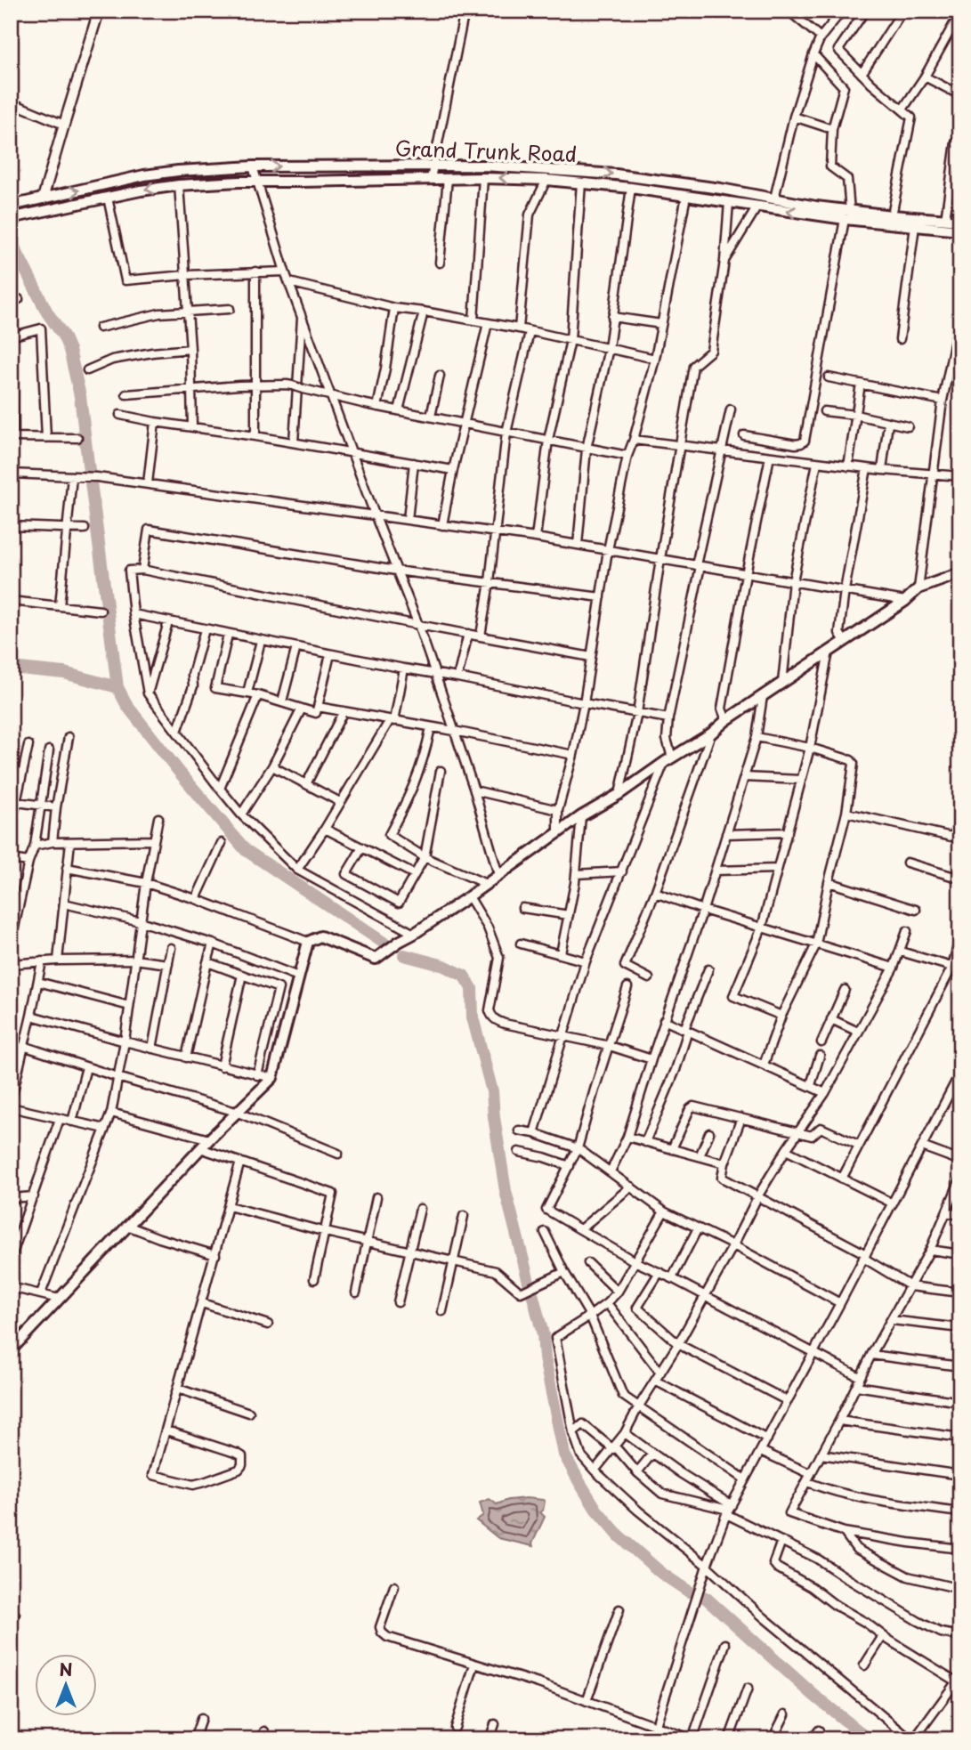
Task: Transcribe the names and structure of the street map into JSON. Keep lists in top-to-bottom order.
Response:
{
  "streets": {
    "main road": ["Grand Trunk Road"]
  },
  "north": "top"
}
